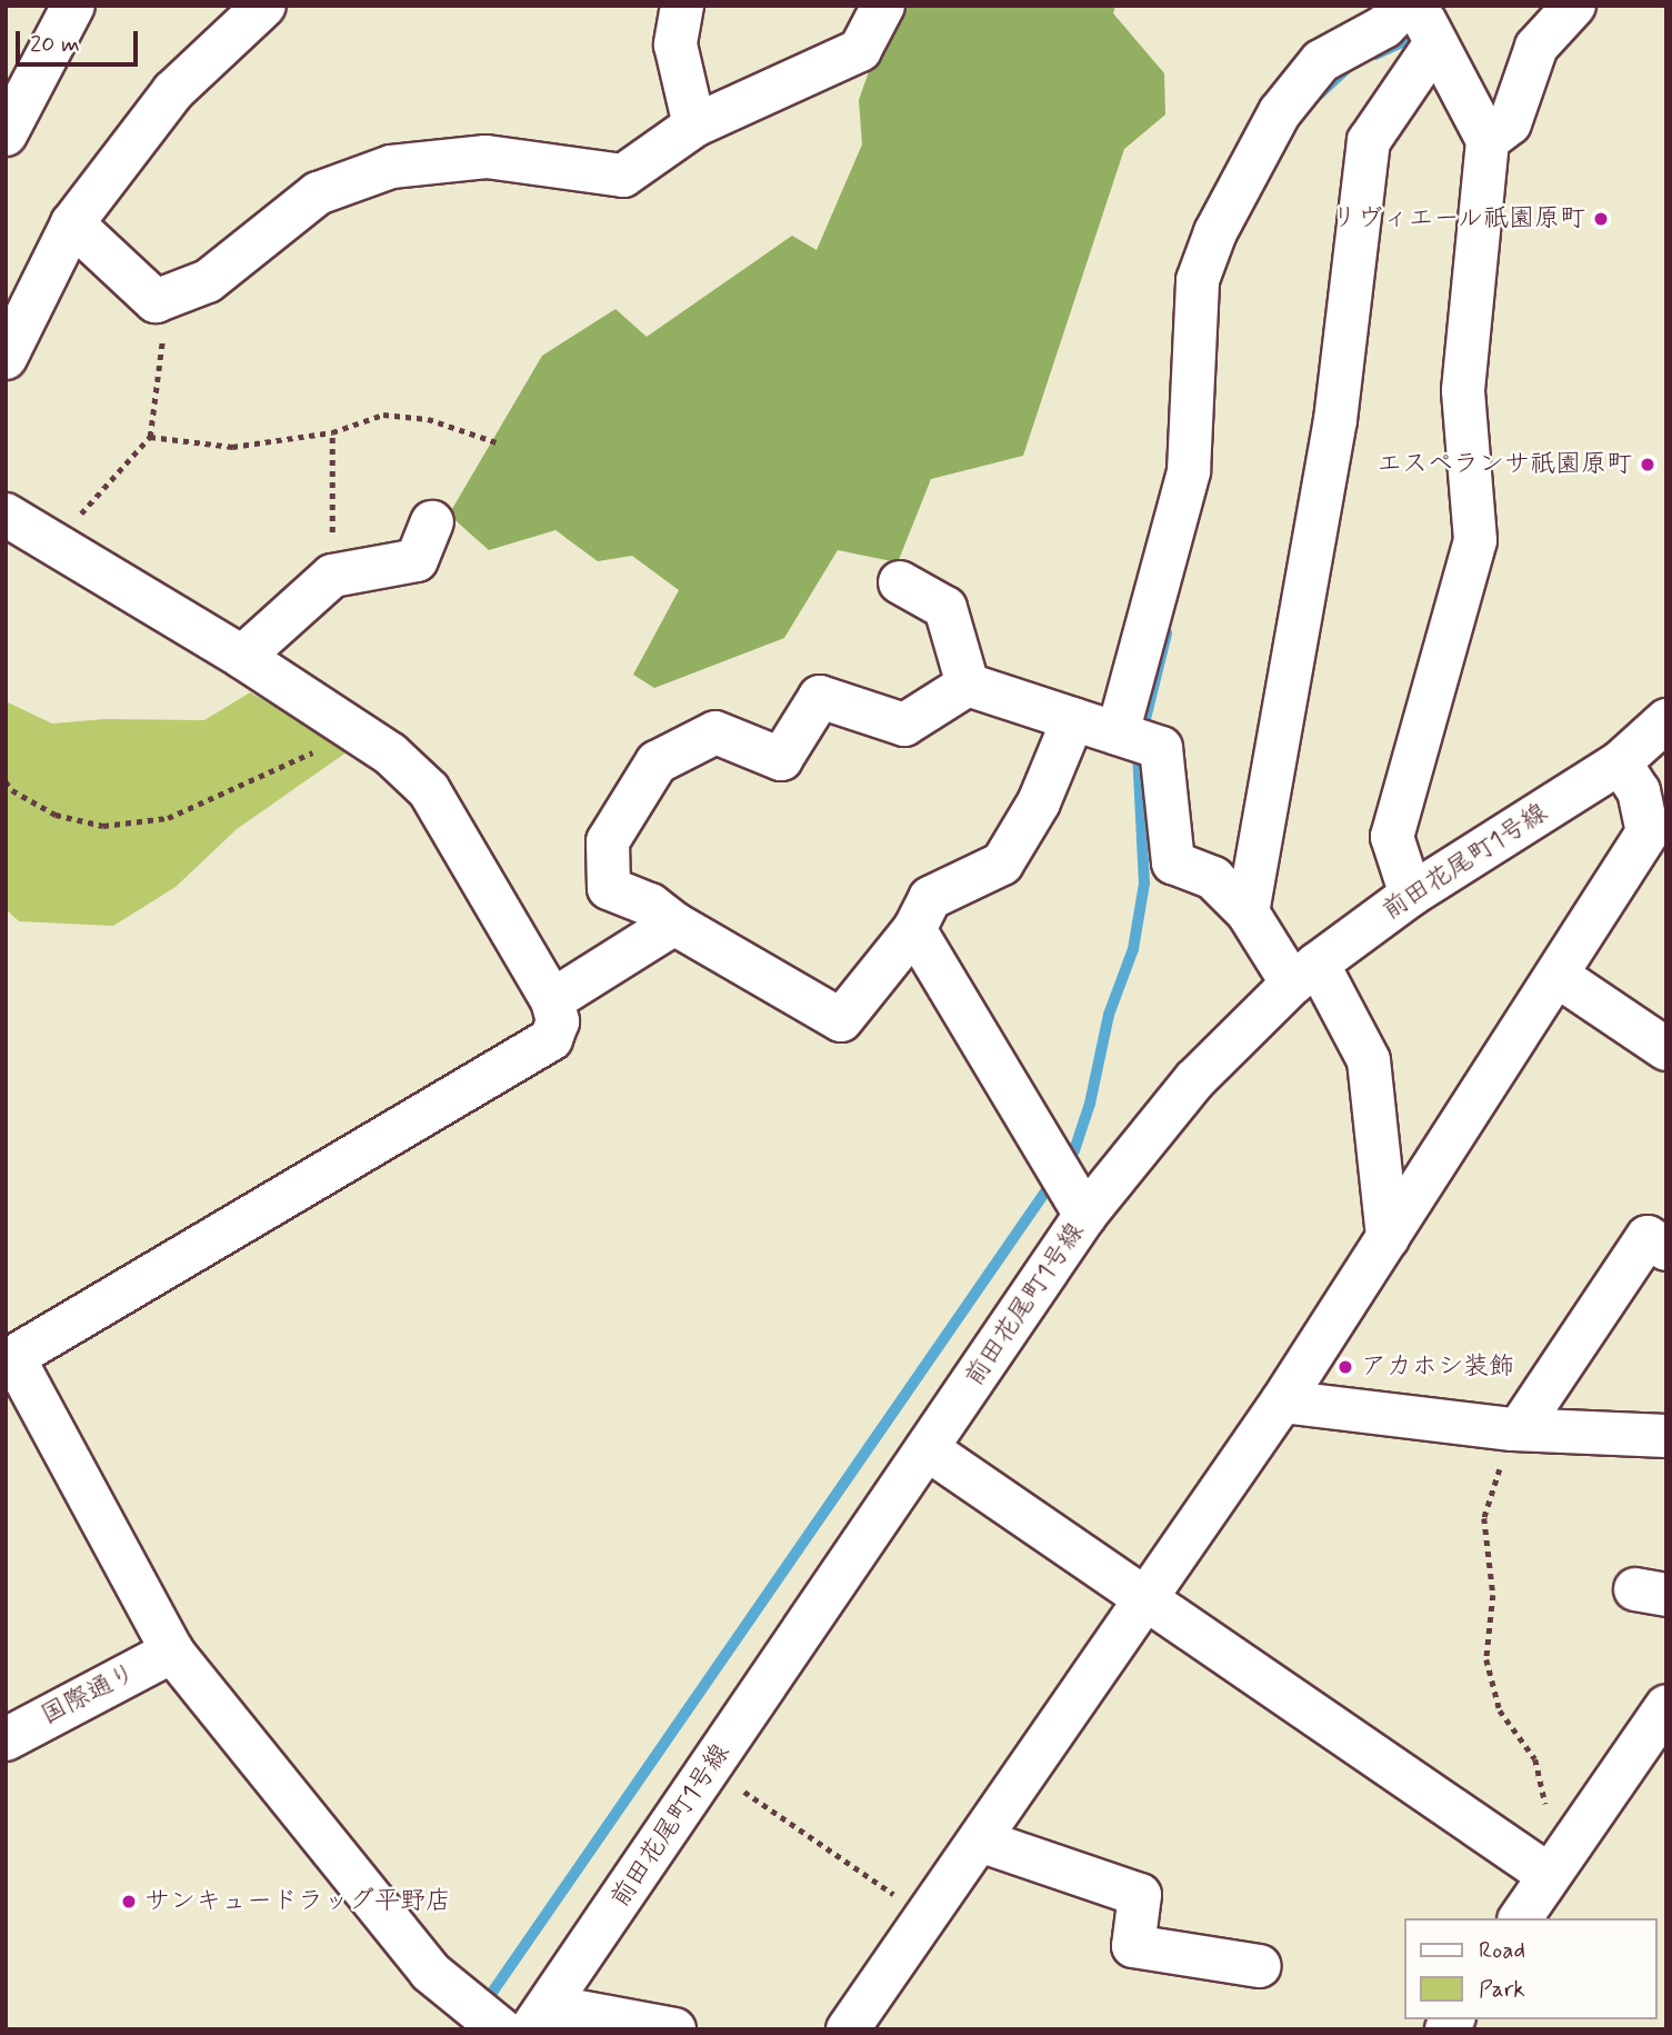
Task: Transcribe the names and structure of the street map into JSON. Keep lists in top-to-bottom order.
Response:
{
  "streets": {
    "street": ["前田花尾町1号線", "国際通り"]
  },
  "places": [
    "リヴィエール祇園原町",
    "エスペランサ祇園原町",
    "アカホシ装飾",
    "サンキュードラッグ平野店"
  ],
  "legend": ["Road", "Park"],
  "scale_bar": "20 m"
}
